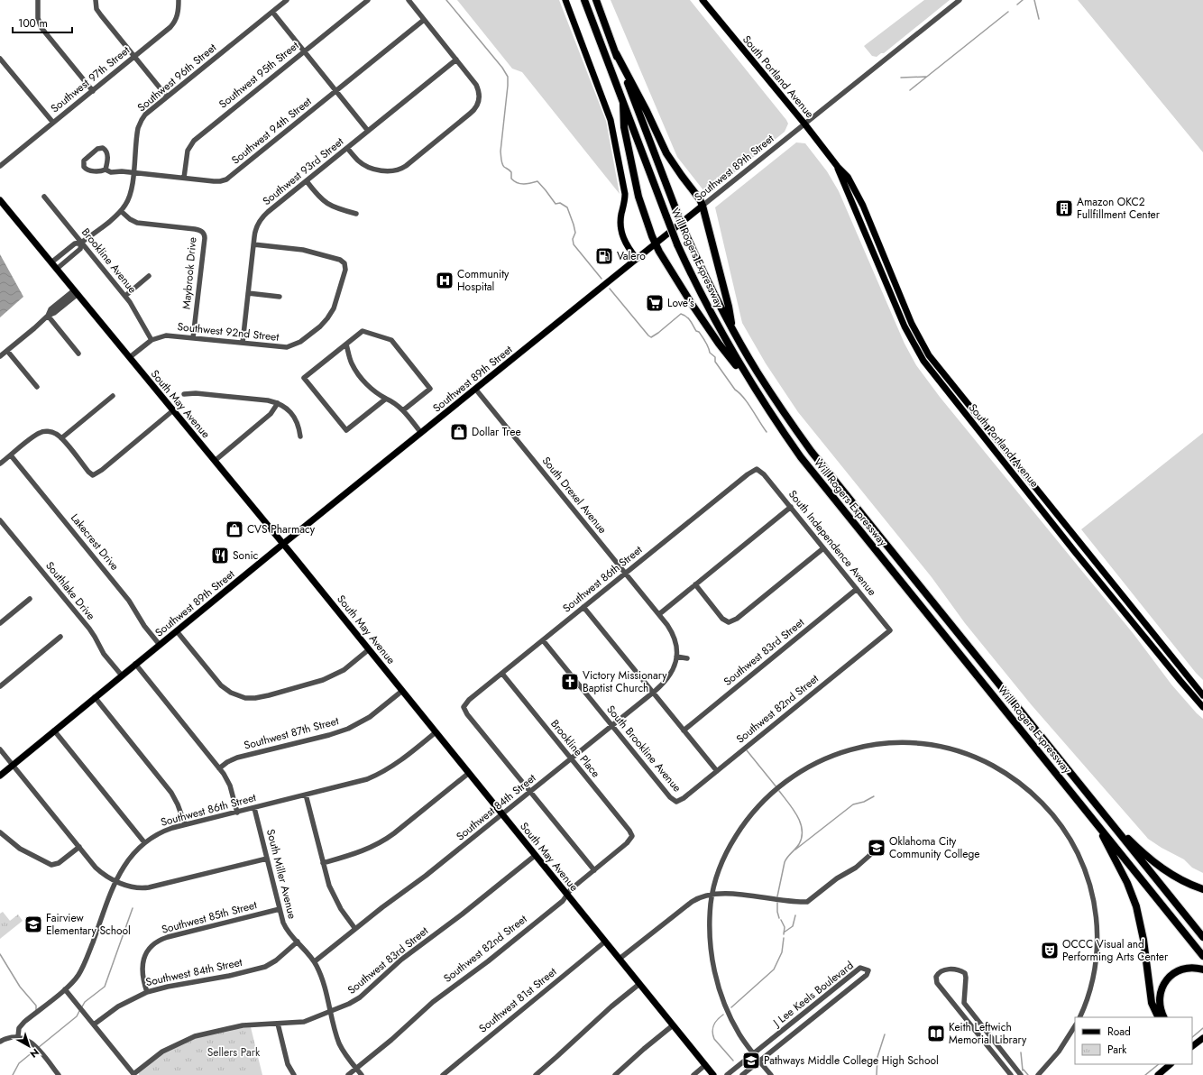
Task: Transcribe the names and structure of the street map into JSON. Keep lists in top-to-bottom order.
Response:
{
  "streets": {
    "highway": ["Will Rogers Expressway"],
    "main road": ["South Portland Avenue", "Southwest 89th Street", "South May Avenue"],
    "street": [
      "Southwest 95th Street",
      "Southwest 96th Street",
      "Southwest 97th Street",
      "Southwest 94th Street",
      "Southwest 93rd Street",
      "Brookline Avenue",
      "Maybrook Drive",
      "Southwest 92nd Street",
      "South Drexel Avenue",
      "Lakecrest Drive",
      "South Independence Avenue",
      "Southwest 86th Street",
      "Southlake Drive",
      "Southwest 83rd Street",
      "Southwest 82nd Street",
      "Southwest 87th Street",
      "Brookline Place",
      "South Brookline Avenue",
      "Southwest 84th Street",
      "South Miller Avenue",
      "Southwest 85th Street",
      "J Lee Keels Boulevard",
      "Southwest 81st Street"
    ]
  },
  "crossings": [
    ["Southwest 95th Street", "Southwest 94th Street"],
    ["South Portland Avenue", "Southwest 89th Street"],
    ["Southwest 96th Street", "Southwest 94th Street"],
    ["Southwest 96th Street", "Brookline Avenue"],
    ["Southwest 96th Street", "Maybrook Drive"],
    ["Southwest 96th Street", "South May Avenue"],
    ["Southwest 89th Street", "South May Avenue"],
    ["Southwest 89th Street", "South Drexel Avenue"],
    ["Southwest 89th Street", "Lakecrest Drive"],
    ["Southwest 89th Street", "Southlake Drive"],
    ["Southwest 93rd Street", "Southwest 92nd Street"],
    ["Brookline Avenue", "Southwest 92nd Street"],
    ["Maybrook Drive", "Southwest 92nd Street"],
    ["Southwest 92nd Street", "South May Avenue"],
    ["South May Avenue", "Southwest 86th Street"],
    ["South May Avenue", "Southwest 83rd Street"],
    ["South May Avenue", "Southwest 82nd Street"],
    ["South May Avenue", "Southwest 87th Street"],
    ["South May Avenue", "Southwest 84th Street"],
    ["South May Avenue", "Southwest 81st Street"],
    ["South Drexel Avenue", "Southwest 86th Street"],
    ["South Drexel Avenue", "Southwest 84th Street"],
    ["South Independence Avenue", "Southwest 86th Street"],
    ["South Independence Avenue", "Southwest 83rd Street"],
    ["South Independence Avenue", "Southwest 82nd Street"],
    ["Southwest 86th Street", "Brookline Place"],
    ["Southwest 86th Street", "South Brookline Avenue"],
    ["Southwest 86th Street", "Southwest 84th Street"],
    ["Southwest 86th Street", "South Miller Avenue"],
    ["Southwest 83rd Street", "South Miller Avenue"],
    ["Southwest 82nd Street", "Brookline Place"],
    ["Southwest 82nd Street", "South Brookline Avenue"],
    ["Southwest 82nd Street", "South Miller Avenue"],
    ["Brookline Place", "Southwest 84th Street"],
    ["South Brookline Avenue", "Southwest 84th Street"],
    ["Southwest 84th Street", "South Miller Avenue"],
    ["Southwest 84th Street", "Southwest 85th Street"],
    ["South Miller Avenue", "Southwest 85th Street"]
  ],
  "parks": ["Sellers Park"],
  "places": {
    "building": ["Amazon OKC2 Fullfillment Center"],
    "fuel station": ["Valero"],
    "hospital": ["Community Hospital"],
    "supermarket": ["Love's"],
    "shop": ["Dollar Tree", "CVS Pharmacy"],
    "restaurant": ["Sonic"],
    "church": ["Victory Missionary Baptist Church"],
    "school or university": ["Oklahoma City Community College", "Fairview Elementary School", "Pathways Middle College High School"],
    "theatre": ["OCCC Visual and Performing Arts Center"],
    "library": ["Keith Leftwich Memorial Library"]
  },
  "legend": ["Road", "Park"],
  "scale_bar": "100 m",
  "north": "bottom right"
}
